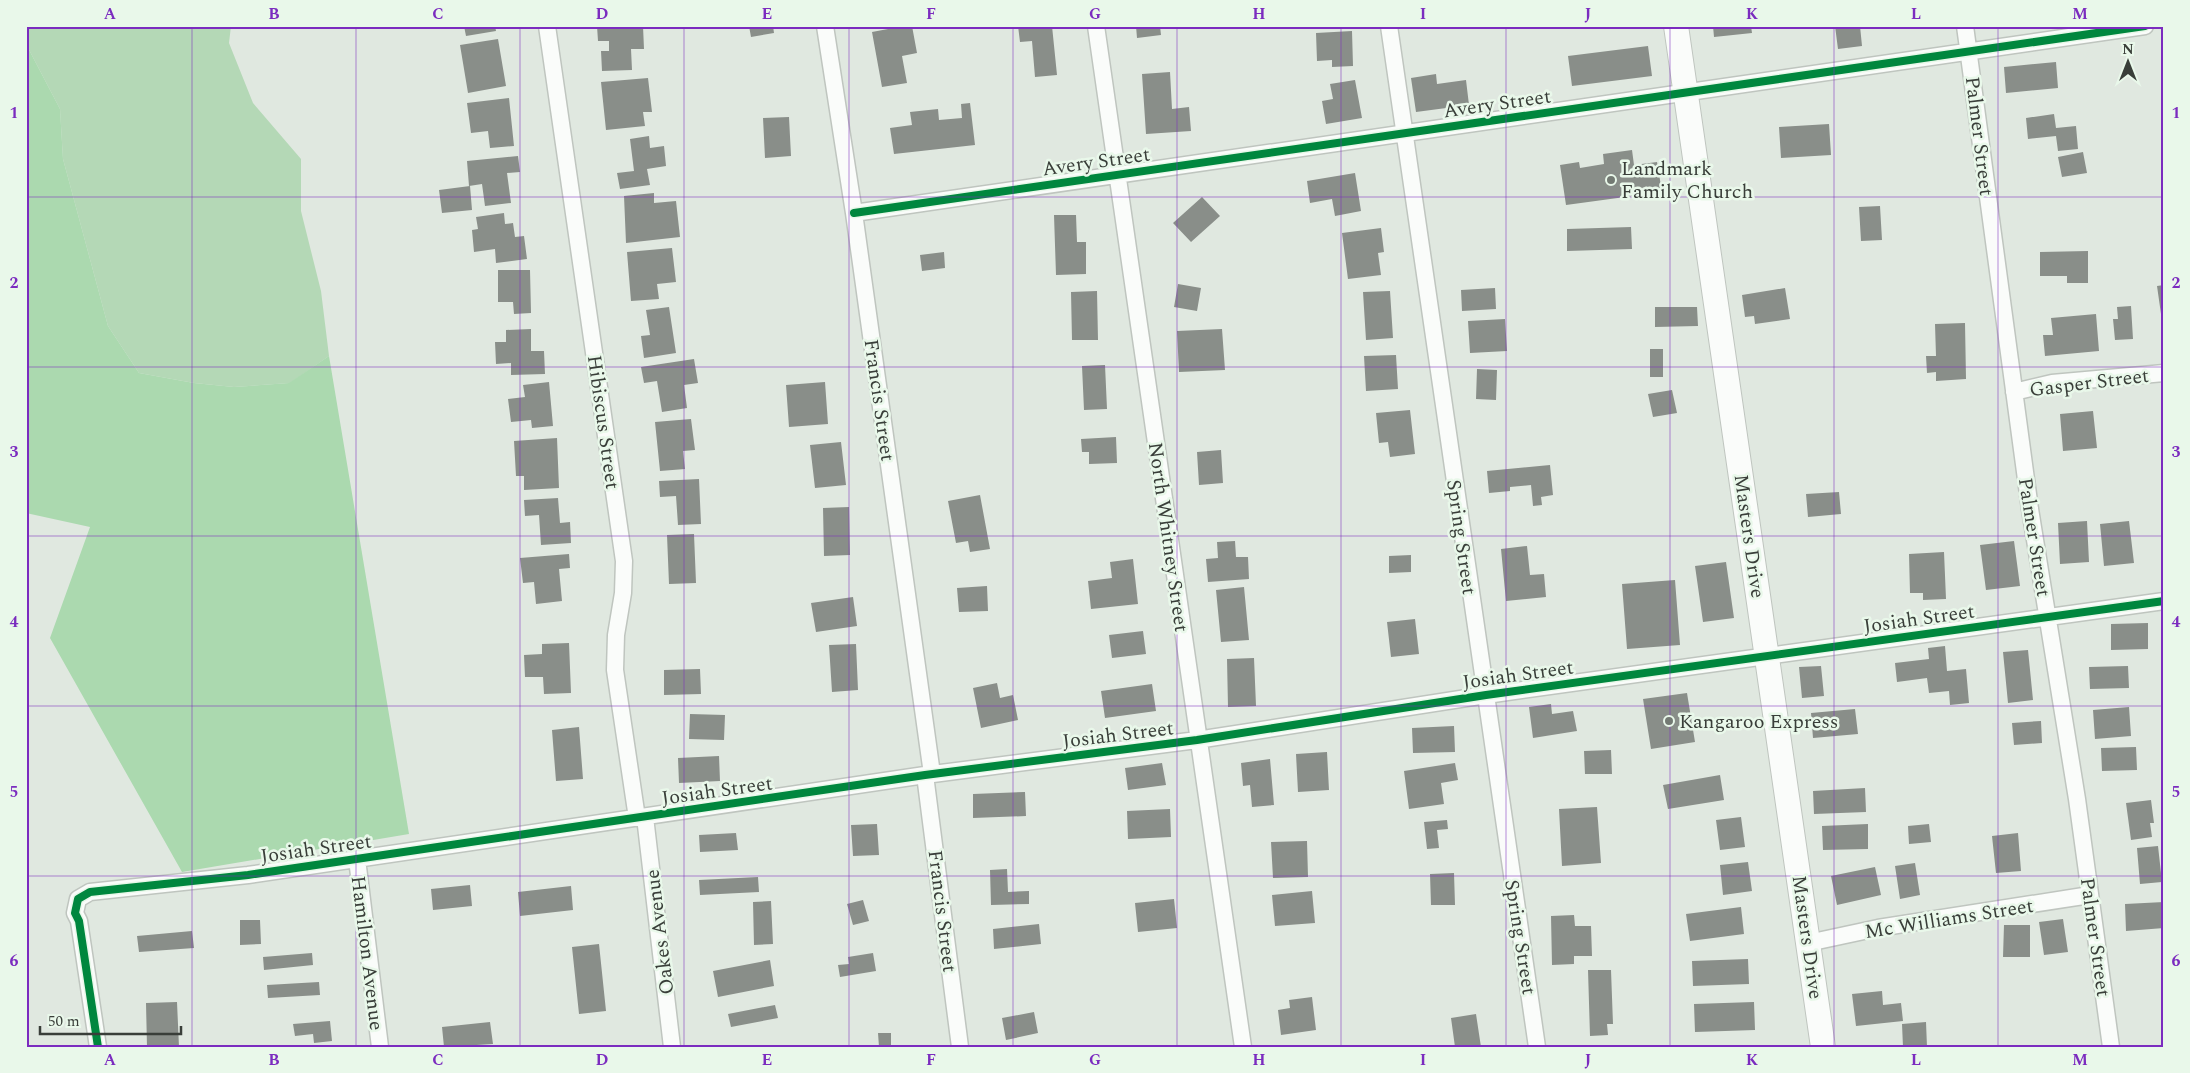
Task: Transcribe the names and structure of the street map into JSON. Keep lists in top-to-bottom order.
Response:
{
  "streets": {
    "street": [
      "Avery Street",
      "Palmer Street",
      "Gasper Street",
      "Francis Street",
      "Hibiscus Street",
      "Masters Drive",
      "North Whitney Street",
      "Spring Street",
      "Josiah Street",
      "Mc Williams Street",
      "Oakes Avenue",
      "Hamilton Avenue"
    ]
  },
  "crossings": [
    ["Avery Street", "Palmer Street"],
    ["Avery Street", "Francis Street"],
    ["Avery Street", "Masters Drive"],
    ["Avery Street", "North Whitney Street"],
    ["Avery Street", "Spring Street"],
    ["Palmer Street", "Gasper Street"],
    ["Palmer Street", "Josiah Street"],
    ["Palmer Street", "Mc Williams Street"],
    ["Francis Street", "Josiah Street"],
    ["Hibiscus Street", "Josiah Street"],
    ["Hibiscus Street", "Oakes Avenue"],
    ["Masters Drive", "Josiah Street"],
    ["Masters Drive", "Mc Williams Street"],
    ["North Whitney Street", "Josiah Street"],
    ["Spring Street", "Josiah Street"],
    ["Josiah Street", "Oakes Avenue"],
    ["Josiah Street", "Hamilton Avenue"]
  ],
  "places": ["Landmark Family Church", "Kangaroo Express"],
  "scale_bar": "50 m",
  "north": "top",
  "grid": {
    "columns": [
      "A",
      "B",
      "C",
      "D",
      "E",
      "F",
      "G",
      "H",
      "I",
      "J",
      "K",
      "L",
      "M"
    ],
    "rows": [
      "1",
      "2",
      "3",
      "4",
      "5",
      "6"
    ]
  }
}
